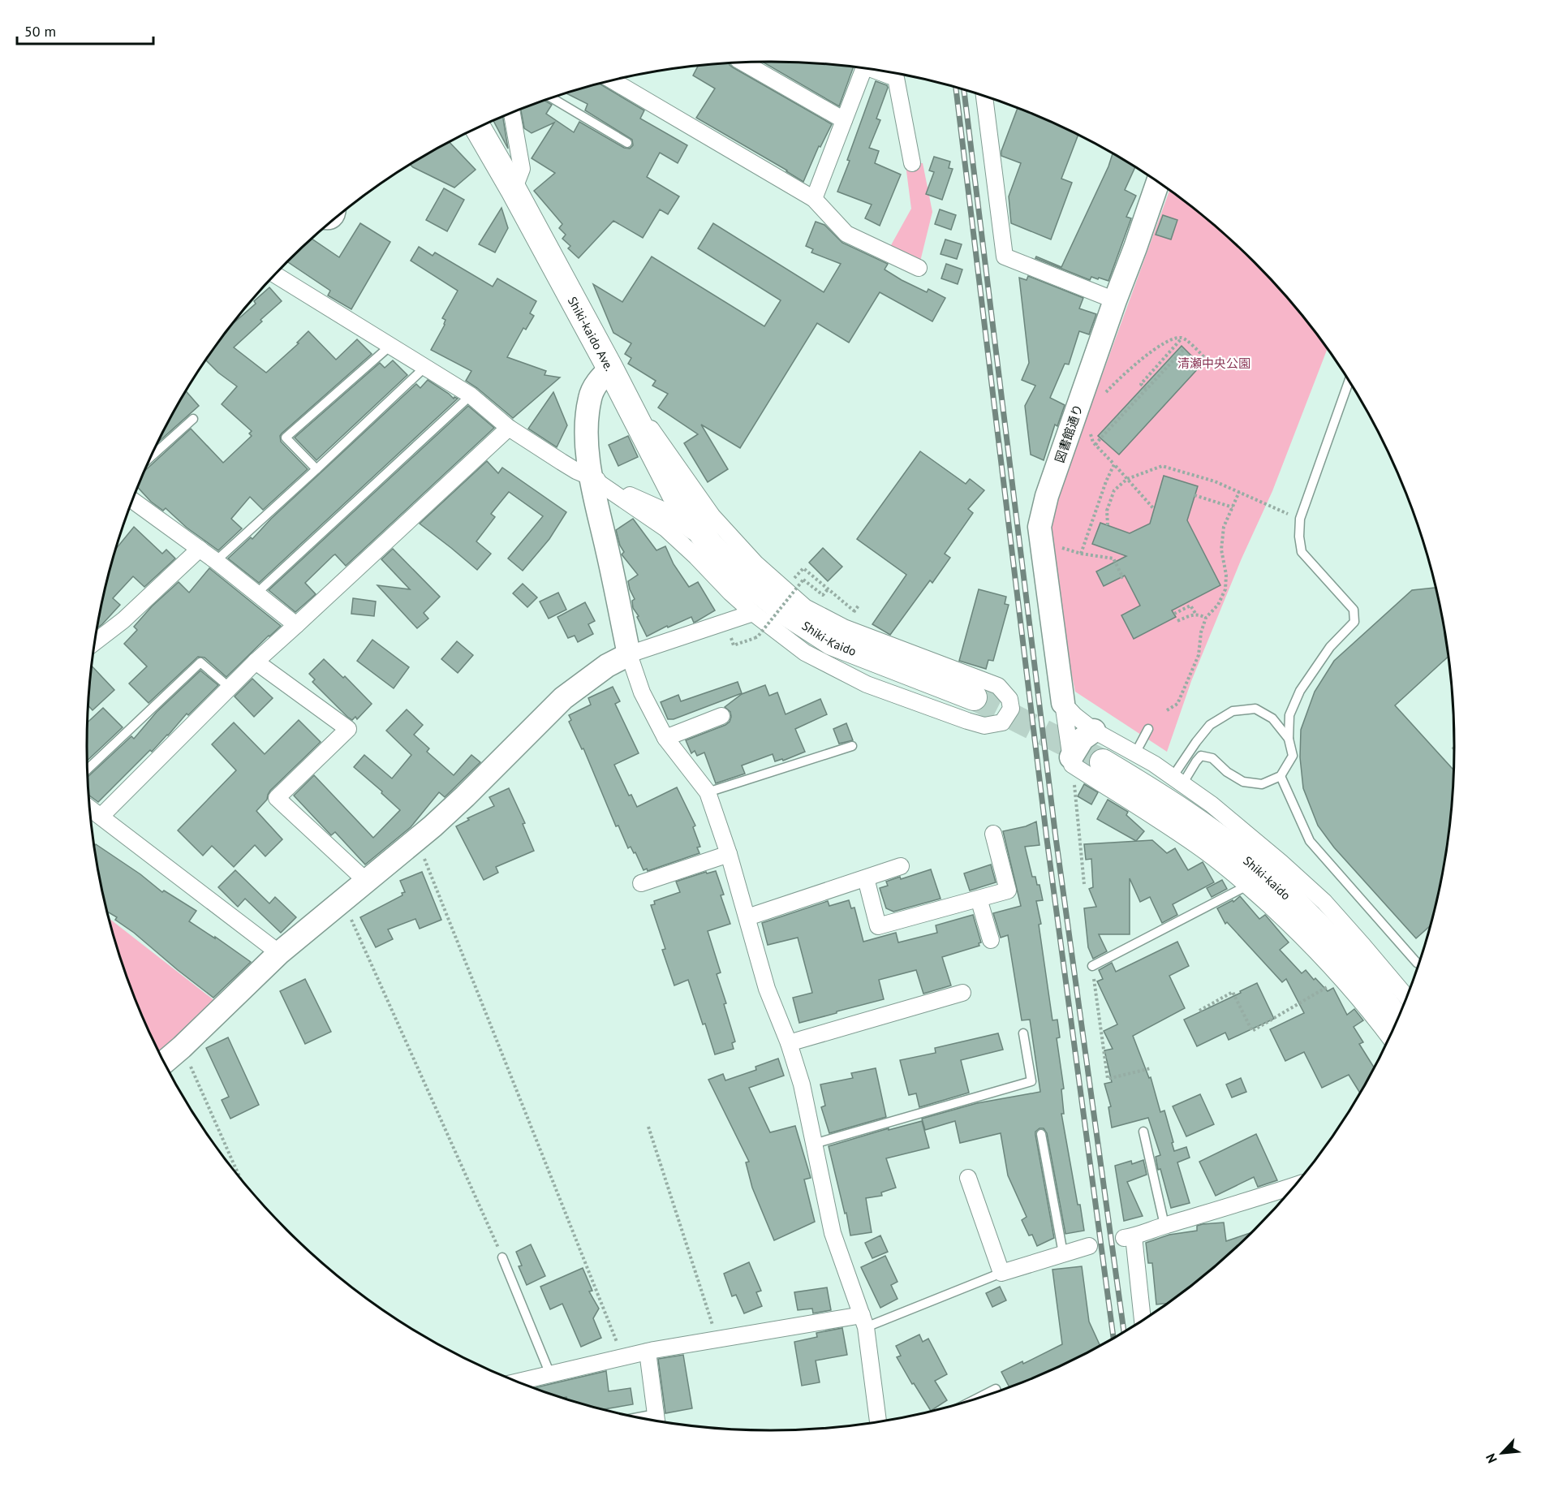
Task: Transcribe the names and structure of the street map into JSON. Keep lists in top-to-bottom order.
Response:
{
  "streets": {
    "main road": ["Shiki-kaido Ave.", "Shiki-Kaido", "Shiki-kaido"],
    "street": ["図書館通り"]
  },
  "crossings": [
    ["Shiki-kaido Ave.", "Shiki-Kaido"]
  ],
  "parks": ["清瀬中央公園"],
  "scale_bar": "50 m",
  "north": "bottom left"
}
